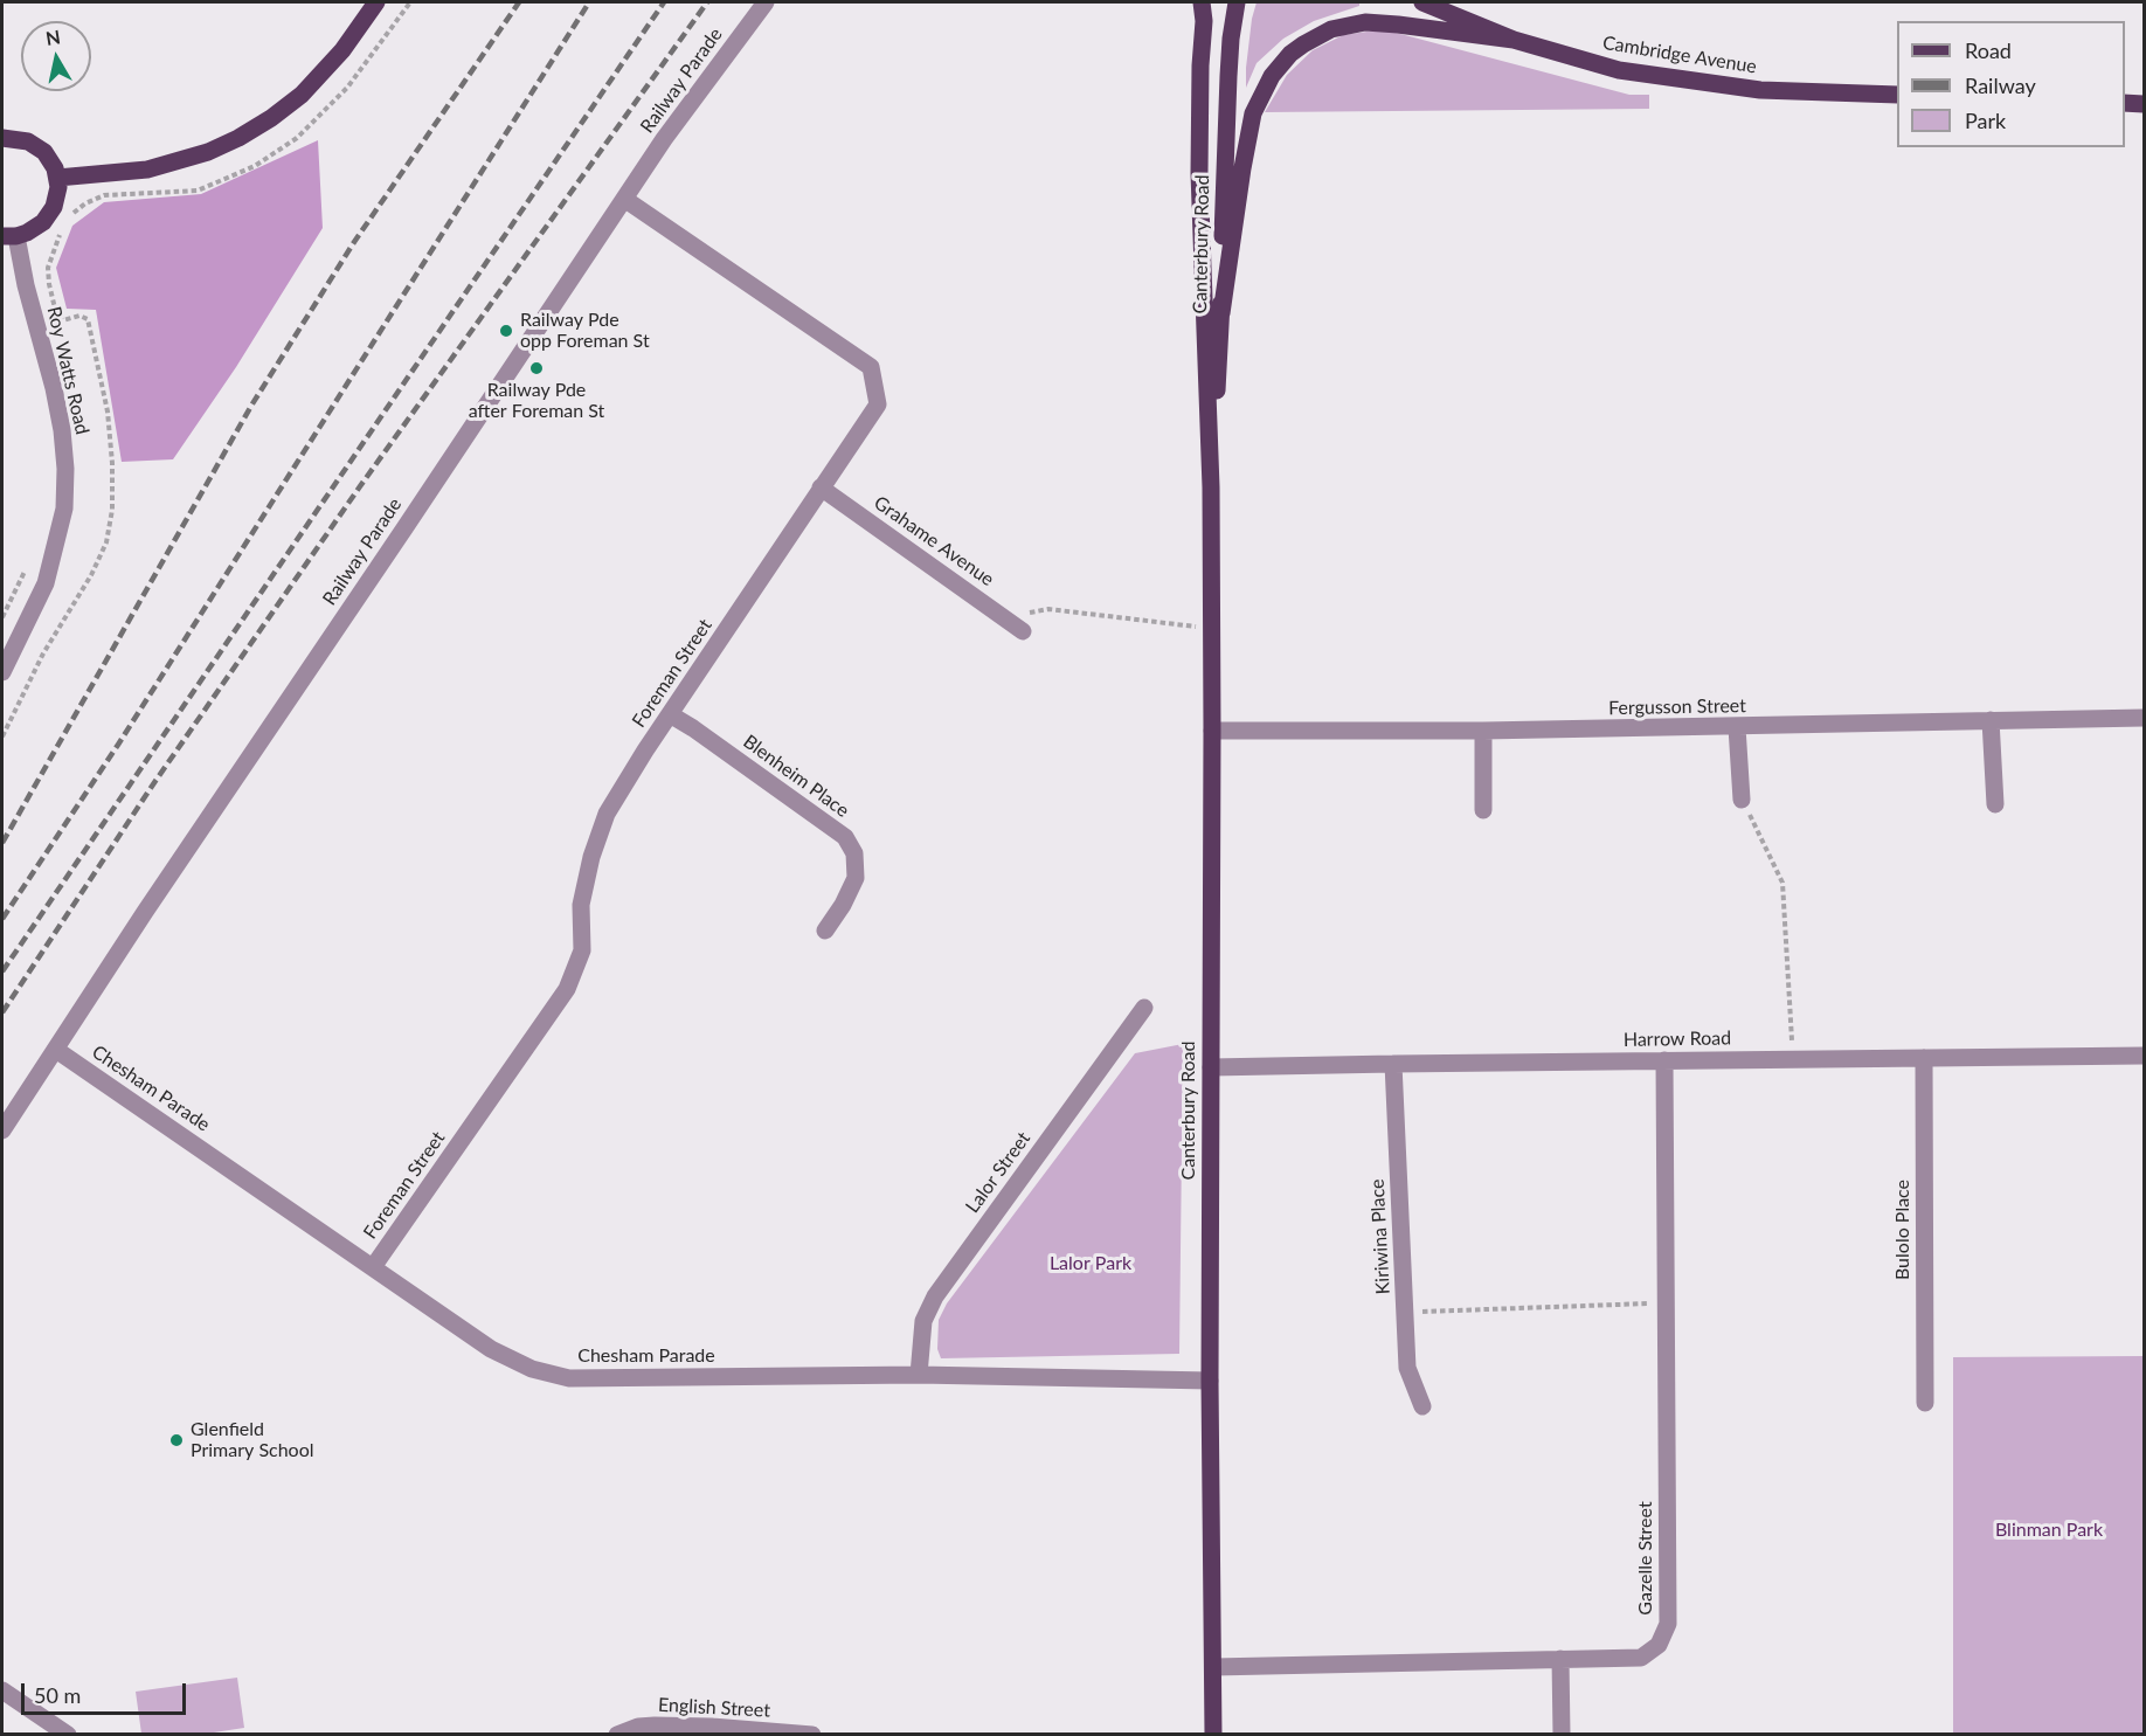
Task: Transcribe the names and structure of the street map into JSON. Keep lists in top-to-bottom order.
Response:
{
  "streets": {
    "main road": ["Cambridge Avenue", "Canterbury Road"],
    "street": [
      "Railway Parade",
      "Roy Watts Road",
      "Grahame Avenue",
      "Foreman Street",
      "Fergusson Street",
      "Blenheim Place",
      "Harrow Road",
      "Chesham Parade",
      "Lalor Street",
      "Bulolo Place",
      "Kiriwina Place",
      "Gazelle Street",
      "English Street"
    ]
  },
  "crossings": [
    ["Railway Parade", "Foreman Street"],
    ["Railway Parade", "Chesham Parade"],
    ["Canterbury Road", "Fergusson Street"],
    ["Canterbury Road", "Harrow Road"],
    ["Canterbury Road", "Chesham Parade"],
    ["Canterbury Road", "Gazelle Street"],
    ["Grahame Avenue", "Foreman Street"],
    ["Foreman Street", "Blenheim Place"],
    ["Foreman Street", "Chesham Parade"],
    ["Harrow Road", "Bulolo Place"],
    ["Harrow Road", "Kiriwina Place"],
    ["Harrow Road", "Gazelle Street"],
    ["Chesham Parade", "Lalor Street"]
  ],
  "parks": ["Lalor Park", "Blinman Park"],
  "places": ["Railway Pde opp Foreman St", "Railway Pde after Foreman St", "Glenfield Primary School"],
  "legend": ["Road", "Railway", "Park"],
  "scale_bar": "50 m",
  "north": "top"
}
